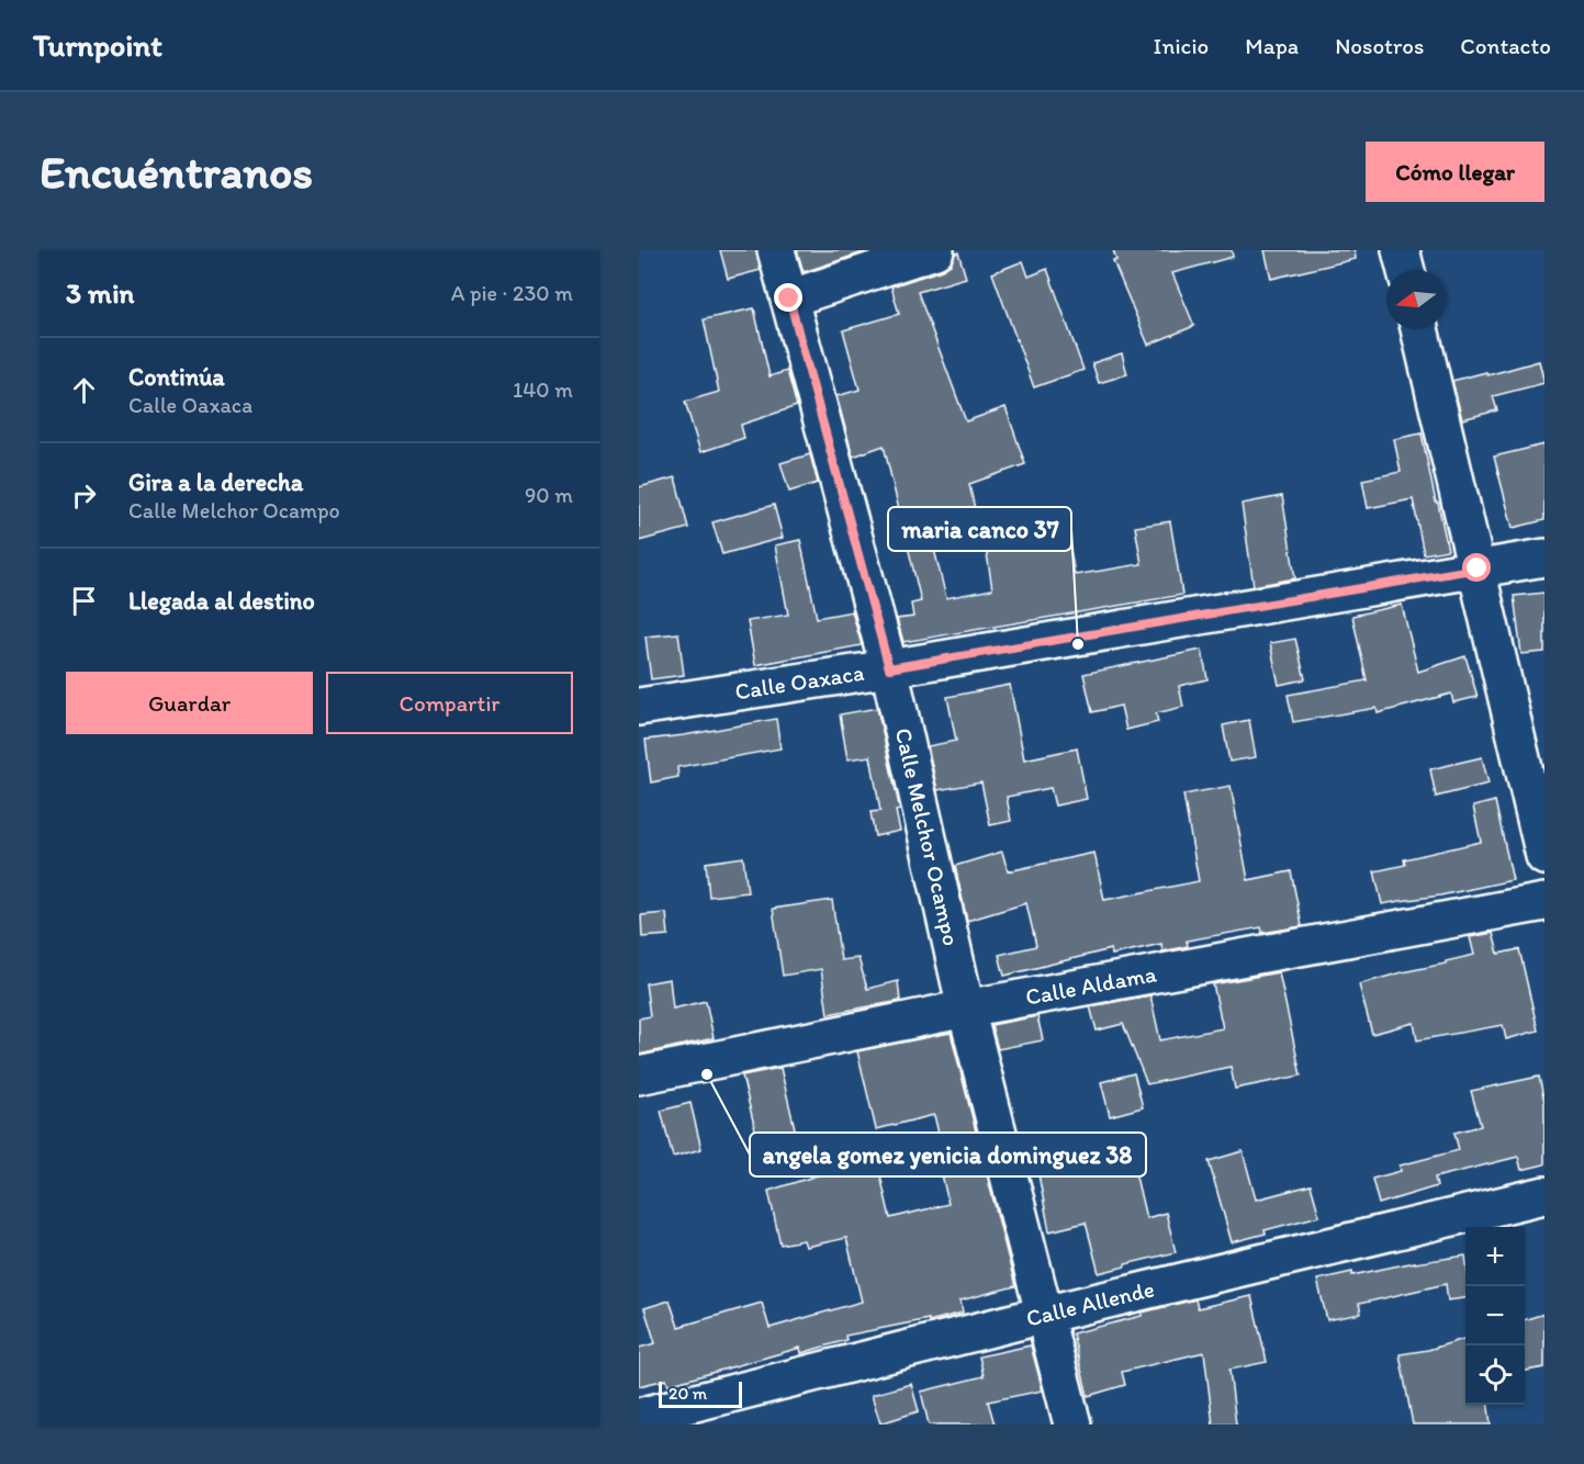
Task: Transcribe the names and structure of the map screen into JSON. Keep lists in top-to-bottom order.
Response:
{
  "streets": {
    "street": [
      "Calle Oaxaca",
      "Calle Melchor Ocampo",
      "Calle Aldama",
      "Calle Allende"
    ]
  },
  "crossings": [
    ["Calle Oaxaca", "Calle Melchor Ocampo"],
    ["Calle Melchor Ocampo", "Calle Aldama"],
    ["Calle Melchor Ocampo", "Calle Allende"]
  ],
  "places": ["maria canco 37", "angela gomez yenicia dominguez 38"],
  "scale_bar": "20 m",
  "north": "left",
  "page": {
    "header": "Turnpoint",
    "nav": [
      "Inicio",
      "Mapa",
      "Nosotros",
      "Contacto"
    ],
    "buttons": [
      "Cómo llegar",
      ["Guardar", "Compartir"]
    ],
    "title": "Encuéntranos",
    "heading": ["3 min", "A pie · 230 m"],
    "list": [
      ["Continúa", "Calle Oaxaca", "140 m"],
      ["Gira a la derecha", "Calle Melchor Ocampo", "90 m"],
      "Llegada al destino"
    ],
    "map_buttons": ["+", "−"],
    "scale": "20 m"
  }
}
